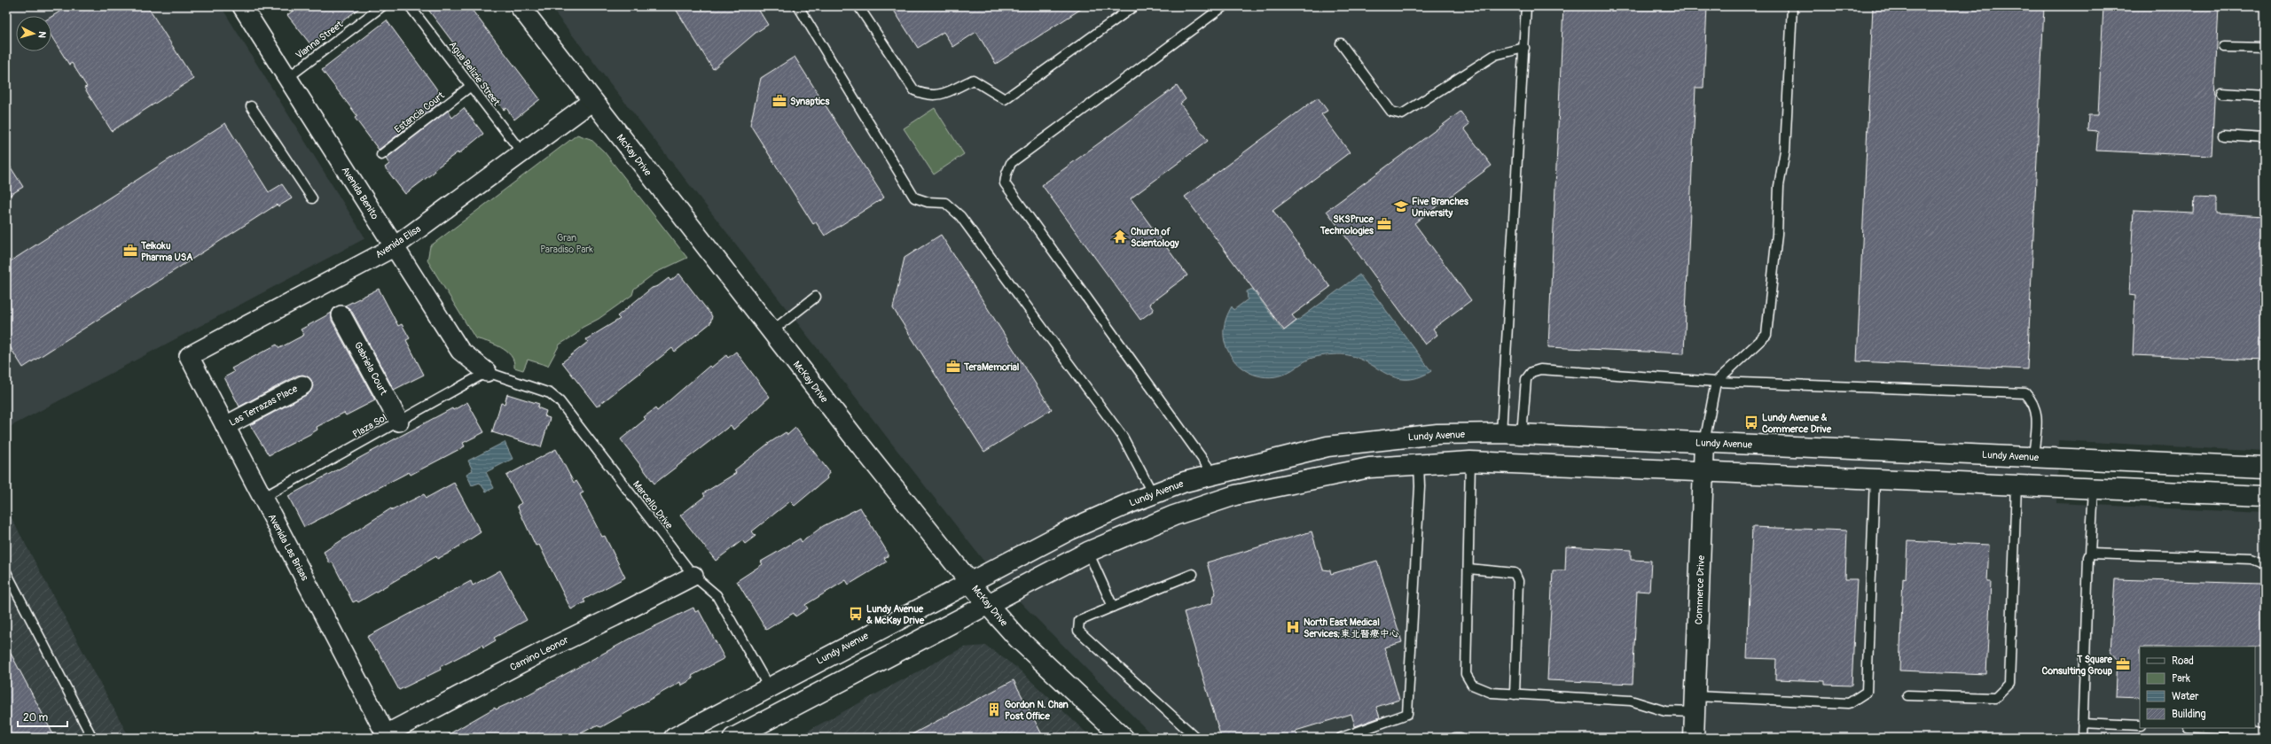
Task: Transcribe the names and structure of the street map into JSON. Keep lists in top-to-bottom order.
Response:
{
  "streets": {
    "main road": ["McKay Drive", "Lundy Avenue", "Commerce Drive"],
    "street": [
      "Avenida Benito",
      "Avenida Elisa",
      "Gabriela Court",
      "Las Terrazas Place",
      "Avenida Las Brisas",
      "Camino Leonor"
    ],
    "lane": [
      "Vianna Street",
      "Agua Belizie Street",
      "Estancia Court",
      "Plaza Sol",
      "Marcello Drive"
    ]
  },
  "crossings": [
    ["Vianna Street", "Avenida Benito"],
    ["Agua Belizie Street", "Estancia Court"],
    ["Agua Belizie Street", "Avenida Elisa"],
    ["McKay Drive", "Avenida Elisa"],
    ["McKay Drive", "Lundy Avenue"],
    ["Avenida Benito", "Avenida Elisa"],
    ["Avenida Benito", "Plaza Sol"],
    ["Avenida Benito", "Marcello Drive"],
    ["Avenida Elisa", "Avenida Las Brisas"],
    ["Gabriela Court", "Plaza Sol"],
    ["Las Terrazas Place", "Avenida Las Brisas"],
    ["Plaza Sol", "Marcello Drive"],
    ["Plaza Sol", "Avenida Las Brisas"],
    ["Lundy Avenue", "Marcello Drive"],
    ["Lundy Avenue", "Commerce Drive"],
    ["Marcello Drive", "Camino Leonor"],
    ["Avenida Las Brisas", "Camino Leonor"]
  ],
  "parks": ["Gran Paradiso Park"],
  "places": {
    "office": [
      "Synaptics",
      "SKSPruce Technologies",
      "Teikoku Pharma USA",
      "TeraMemorial",
      "T Square Consulting Group"
    ],
    "school or university": ["Five Branches University"],
    "temple": ["Church of Scientology"],
    "bus stop": ["Lundy Avenue & Commerce Drive", "Lundy Avenue & McKay Drive"],
    "hospital": ["North East Medical Services;東北醫療中心"],
    "building": ["Gordon N. Chan Post Office"]
  },
  "legend": [
    "Road",
    "Park",
    "Water",
    "Building"
  ],
  "scale_bar": "20 m",
  "north": "right"
}
